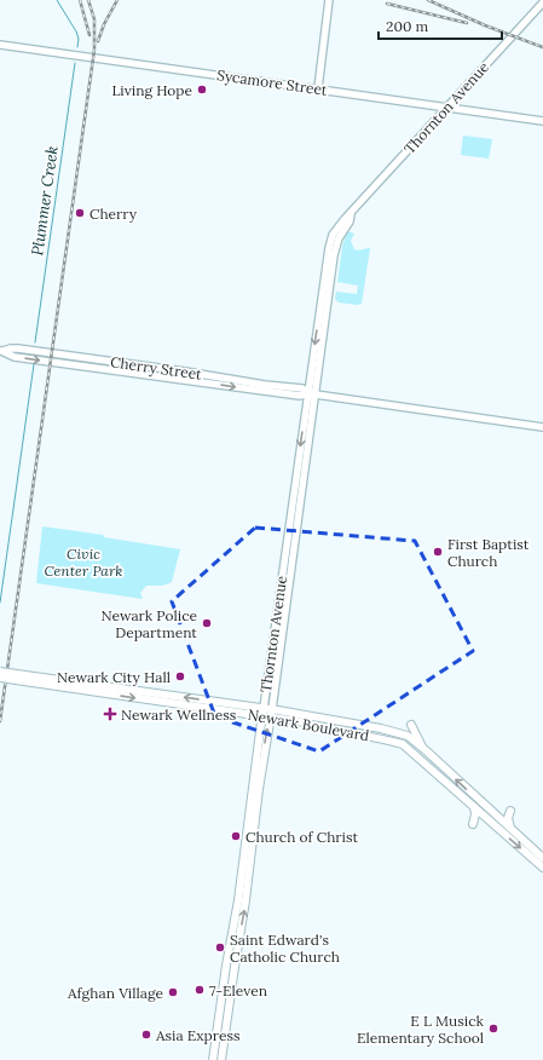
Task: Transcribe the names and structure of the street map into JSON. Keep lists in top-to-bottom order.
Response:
{
  "streets": {
    "main road": [
      "Sycamore Street",
      "Thornton Avenue",
      "Cherry Street",
      "Newark Boulevard"
    ]
  },
  "crossings": [
    ["Sycamore Street", "Thornton Avenue"],
    ["Thornton Avenue", "Cherry Street"],
    ["Thornton Avenue", "Newark Boulevard"]
  ],
  "water": ["Plummer Creek"],
  "parks": ["Civic Center Park"],
  "places": {
    "other": [
      "Living Hope",
      "Cherry",
      "First Baptist Church",
      "Newark Police Department",
      "Newark City Hall",
      "Church of Christ",
      "Saint Edward's Catholic Church",
      "7-Eleven",
      "Afghan Village",
      "E L Musick Elementary School",
      "Asia Express"
    ],
    "health": ["Newark Wellness"]
  },
  "scale_bar": "200 m"
}
